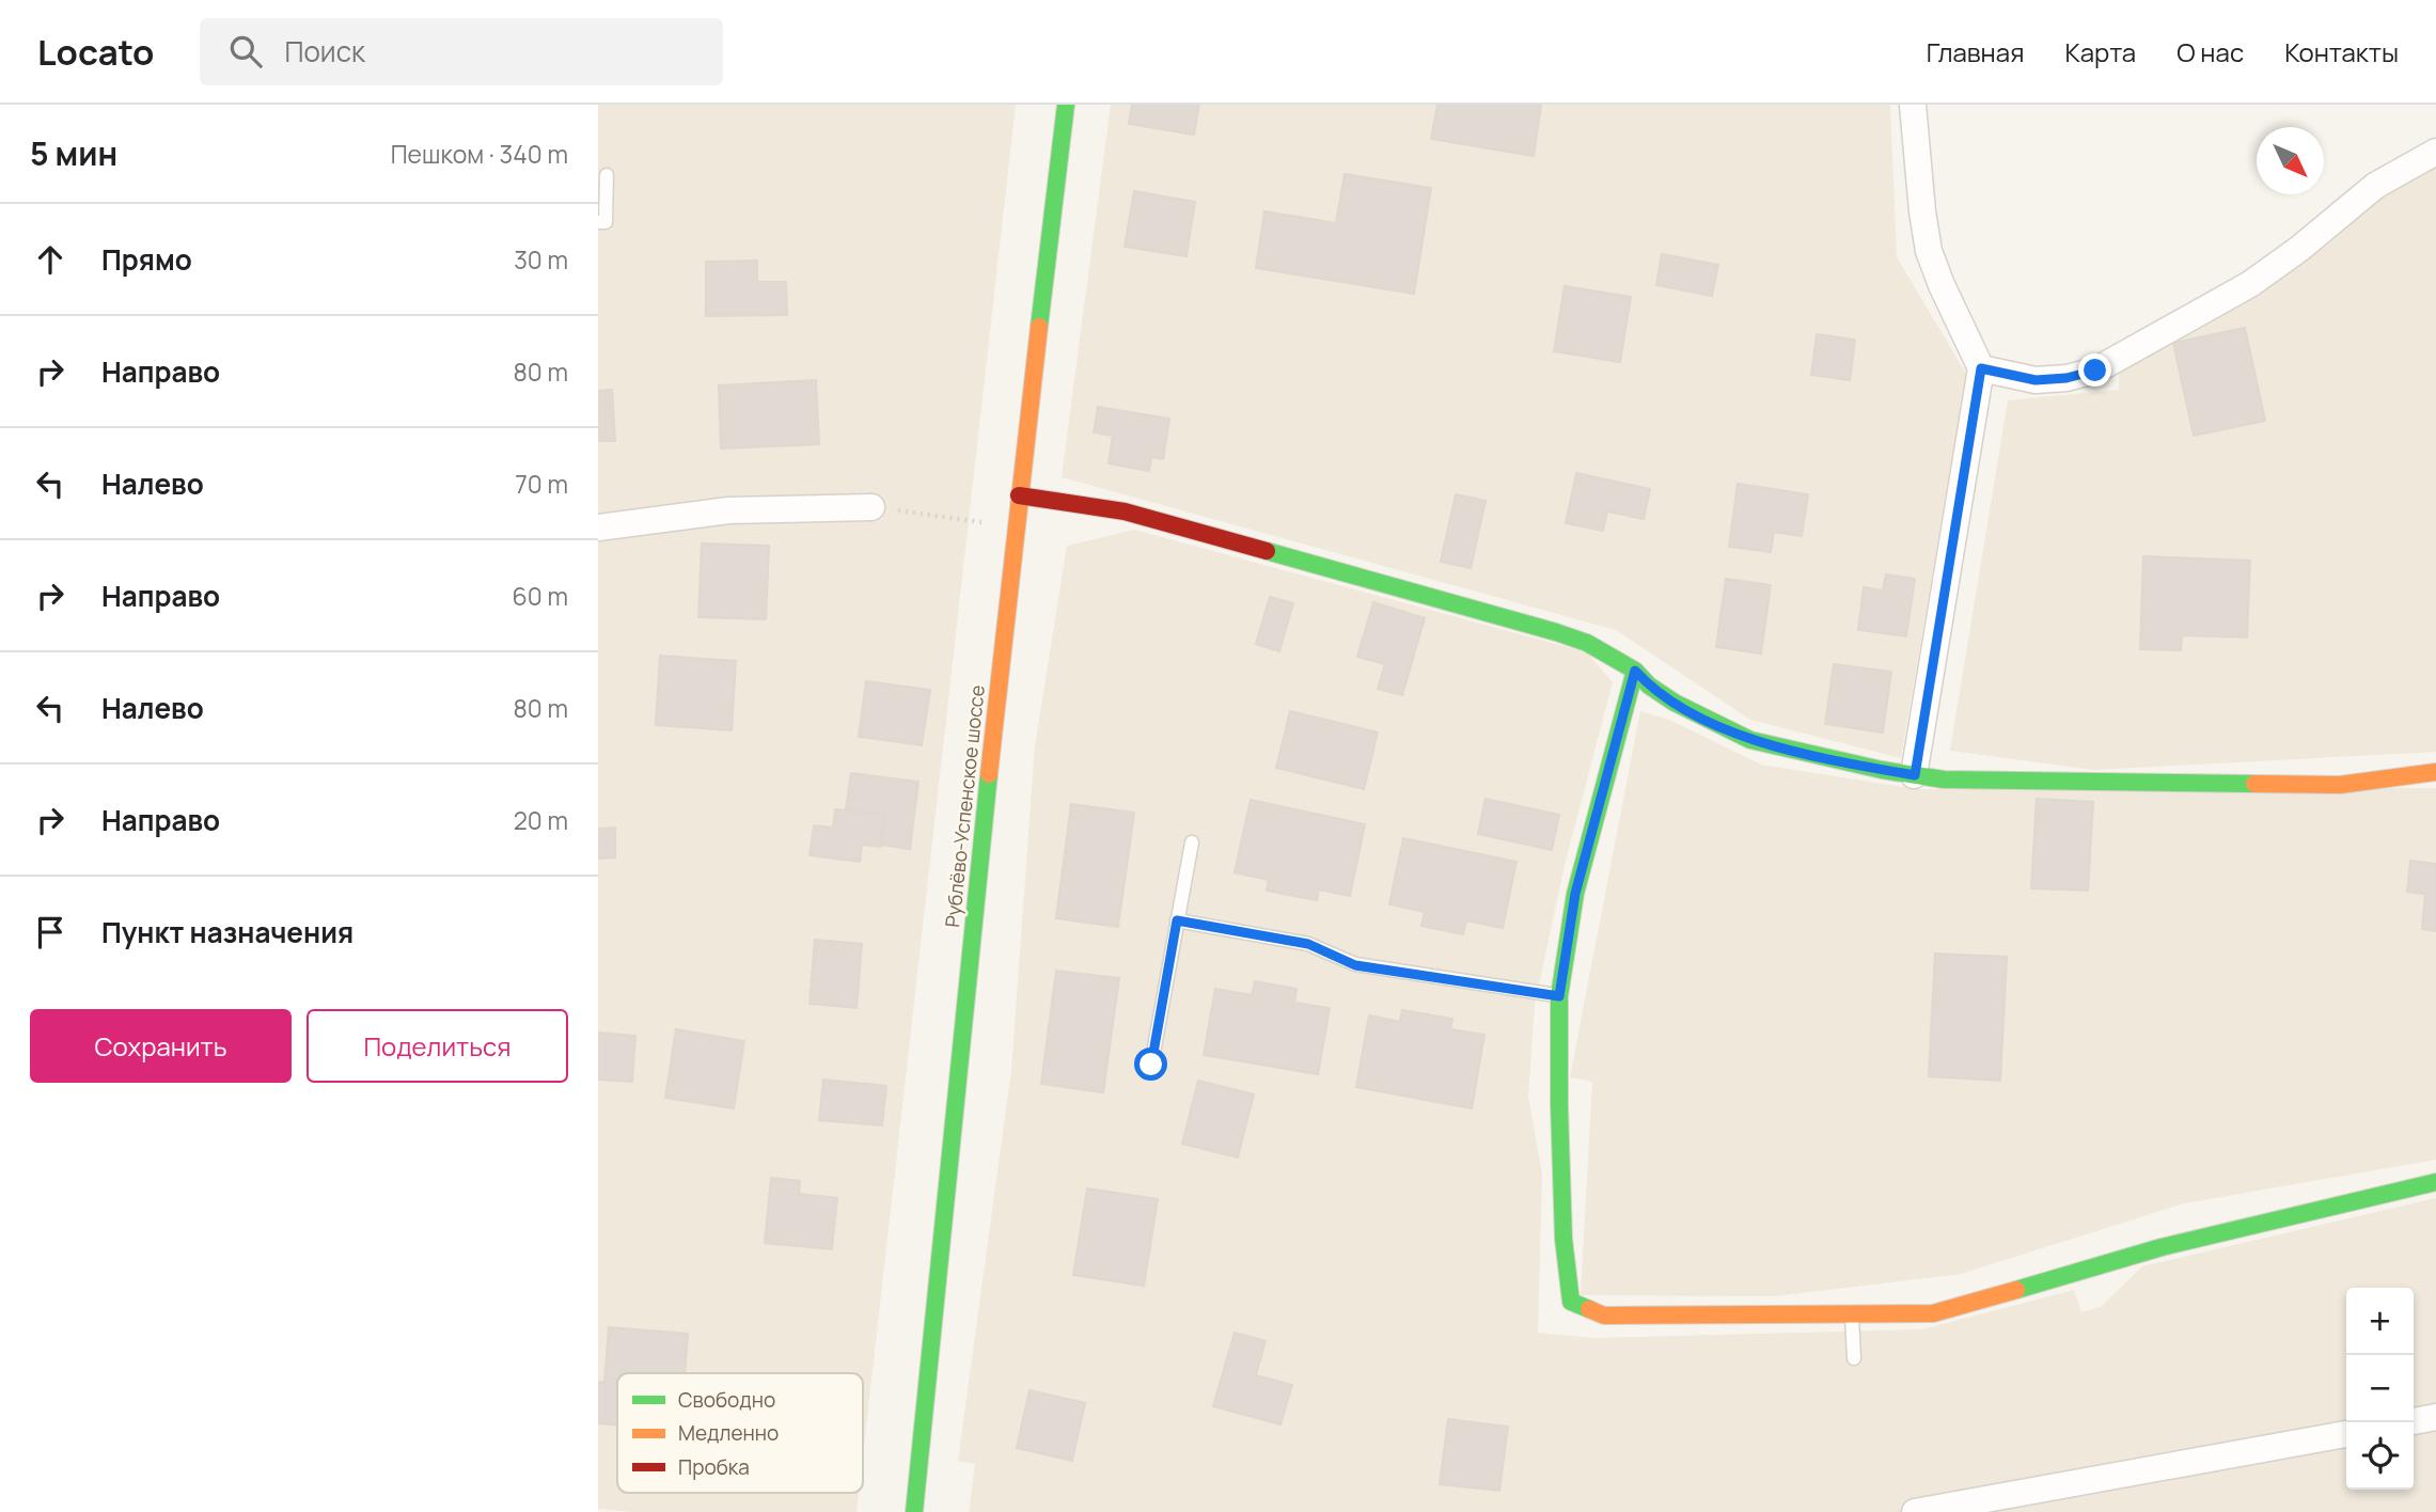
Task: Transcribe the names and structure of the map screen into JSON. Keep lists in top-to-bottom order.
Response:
{
  "streets": {
    "street": ["Рублёво-Успенское шоссе"]
  },
  "legend": ["Свободно", "Медленно", "Пробка"],
  "north": "bottom right",
  "page": {
    "header": "Locato",
    "search": "Поиск",
    "nav": [
      "Главная",
      "Карта",
      "О нас",
      "Контакты"
    ],
    "heading": ["5 мин", "Пешком · 340 m"],
    "list": [
      ["Прямо", "30 m"],
      ["Направо", "80 m"],
      ["Налево", "70 m"],
      ["Направо", "60 m"],
      ["Налево", "80 m"],
      ["Направо", "20 m"],
      "Пункт назначения"
    ],
    "buttons": ["Сохранить", "Поделиться"],
    "map_buttons": ["+", "−"]
  }
}
